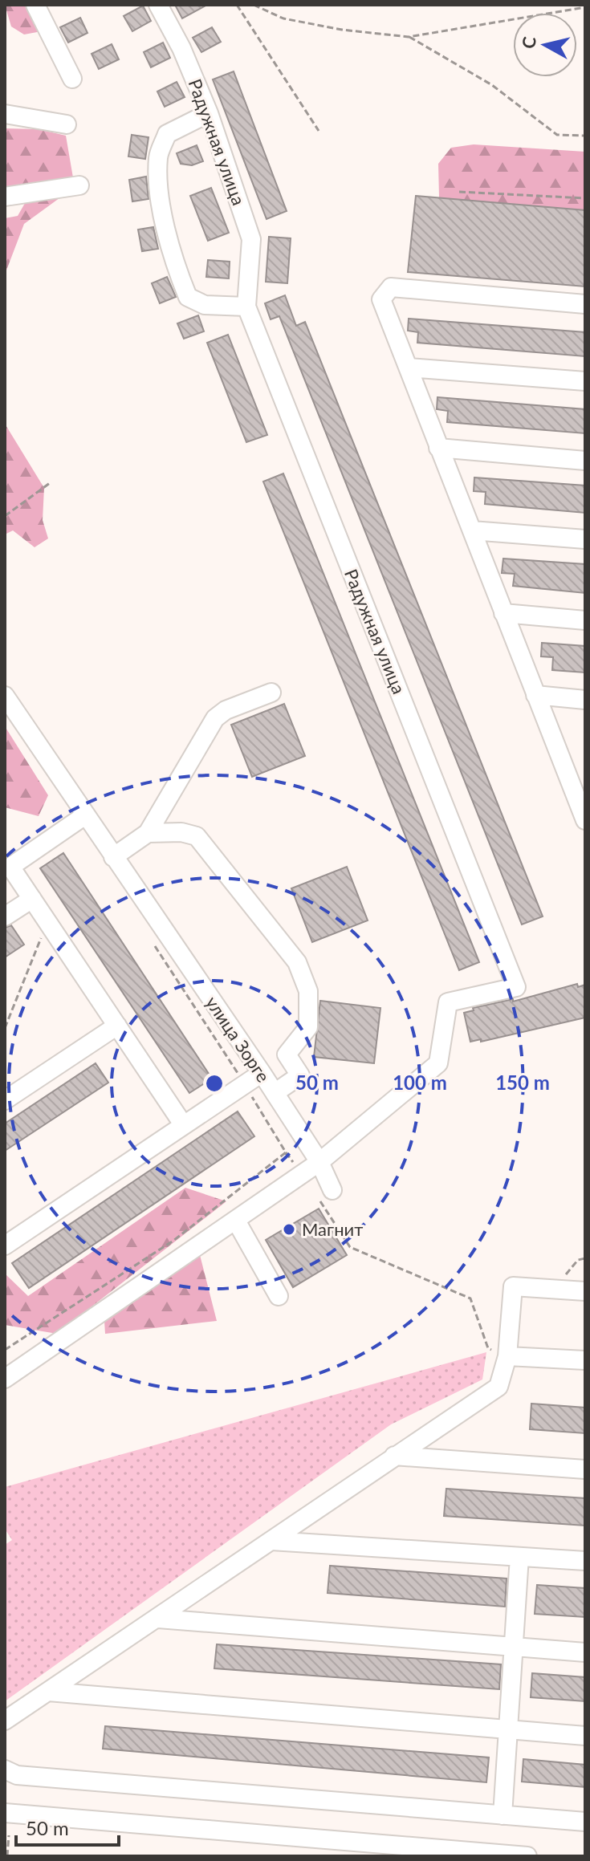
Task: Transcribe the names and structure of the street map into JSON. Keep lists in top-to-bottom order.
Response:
{
  "streets": {
    "street": ["Радужная улица", "улица Зорге"]
  },
  "crossings": [
    ["Радужная улица", "улица Зорге"]
  ],
  "places": ["Магнит"],
  "scale_bar": "50 m",
  "north": "left",
  "rings": ["50 m", "100 m", "150 m"]
}
